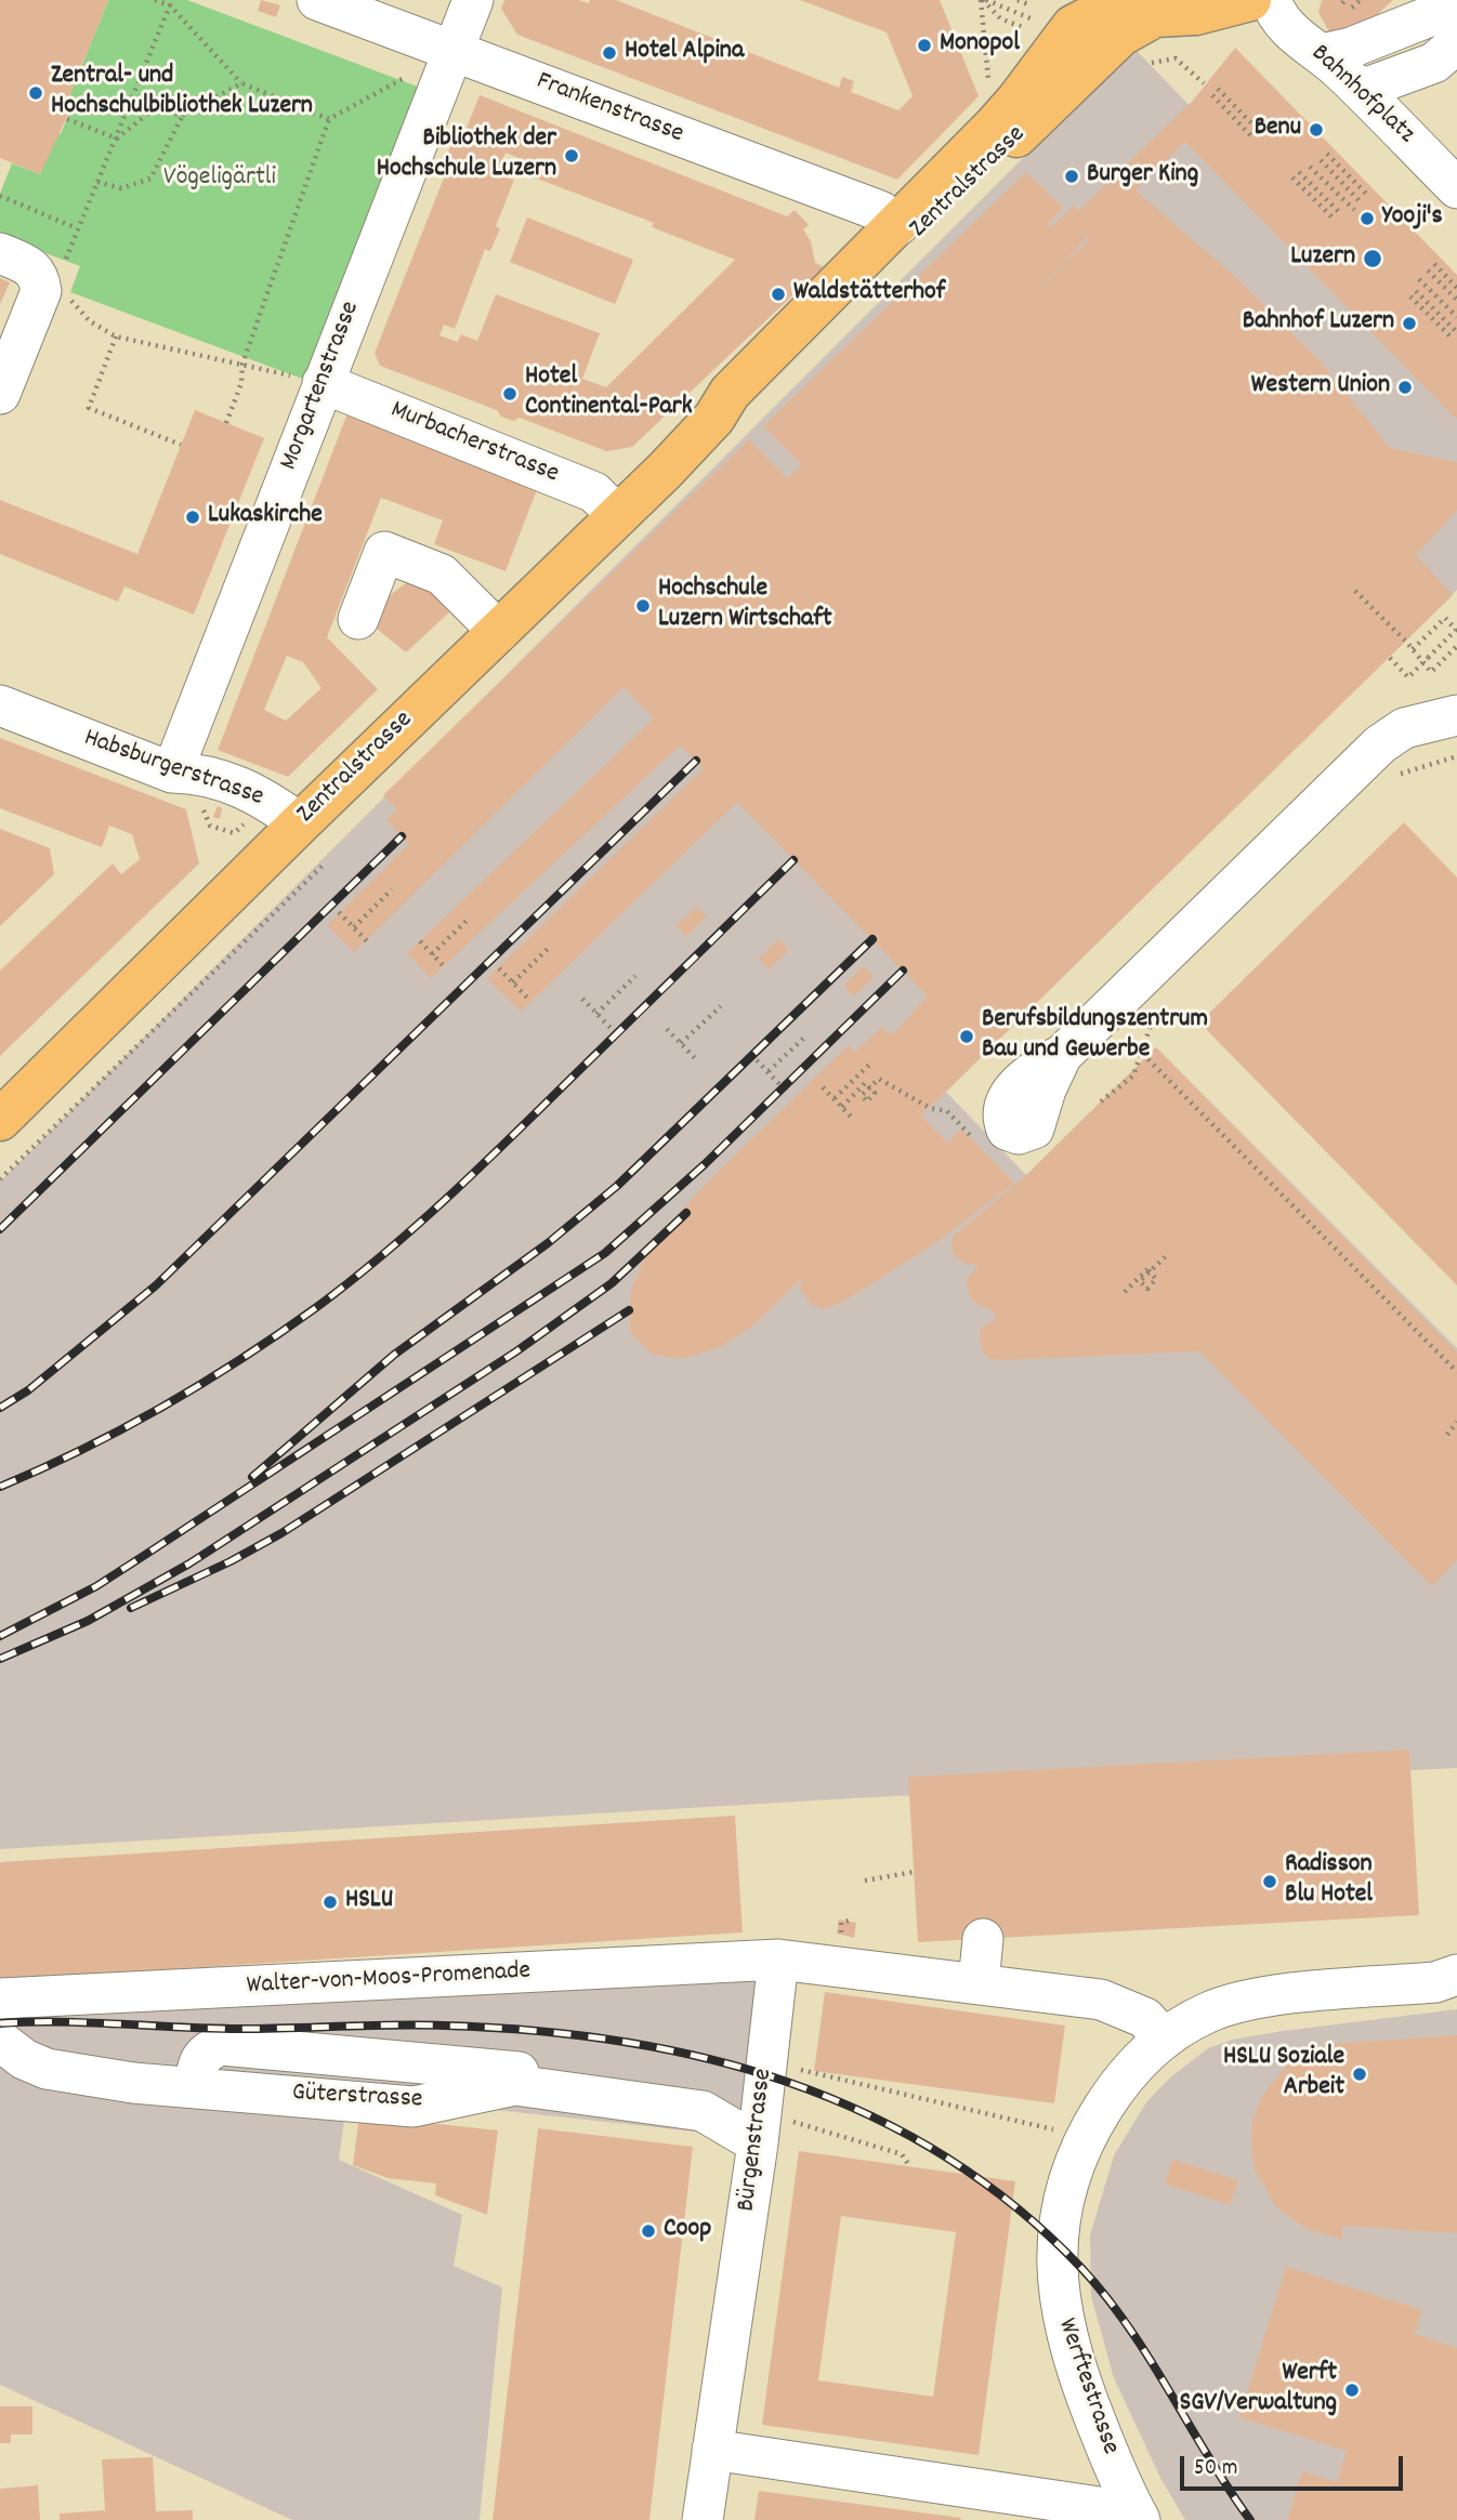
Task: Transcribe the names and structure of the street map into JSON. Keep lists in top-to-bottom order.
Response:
{
  "streets": {
    "main road": ["Zentralstrasse"],
    "street": [
      "Bahnhofplatz",
      "Frankenstrasse",
      "Morgartenstrasse",
      "Murbacherstrasse",
      "Habsburgerstrasse",
      "Walter-von-Moos-Promenade",
      "Güterstrasse",
      "Bürgenstrasse",
      "Werftestrasse"
    ]
  },
  "crossings": [
    ["Frankenstrasse", "Zentralstrasse"],
    ["Frankenstrasse", "Morgartenstrasse"],
    ["Zentralstrasse", "Murbacherstrasse"],
    ["Zentralstrasse", "Habsburgerstrasse"],
    ["Morgartenstrasse", "Murbacherstrasse"],
    ["Morgartenstrasse", "Habsburgerstrasse"],
    ["Walter-von-Moos-Promenade", "Bürgenstrasse"],
    ["Güterstrasse", "Bürgenstrasse"]
  ],
  "parks": ["Vögeligärtli"],
  "places": [
    "Monopol",
    "Hotel Alpina",
    "Zentral- und Hochschulbibliothek Luzern",
    "Benu",
    "Bibliothek der Hochschule Luzern",
    "Burger King",
    "Yooji's",
    "Luzern",
    "Waldstätterhof",
    "Bahnhof Luzern",
    "Western Union",
    "Hotel Continental-Park",
    "Lukaskirche",
    "Hochschule Luzern Wirtschaft",
    "Berufsbildungszentrum Bau und Gewerbe",
    "Radisson Blu Hotel",
    "HSLU",
    "HSLU Soziale Arbeit",
    "Coop",
    "Werft SGV/Verwaltung"
  ],
  "scale_bar": "50 m"
}
